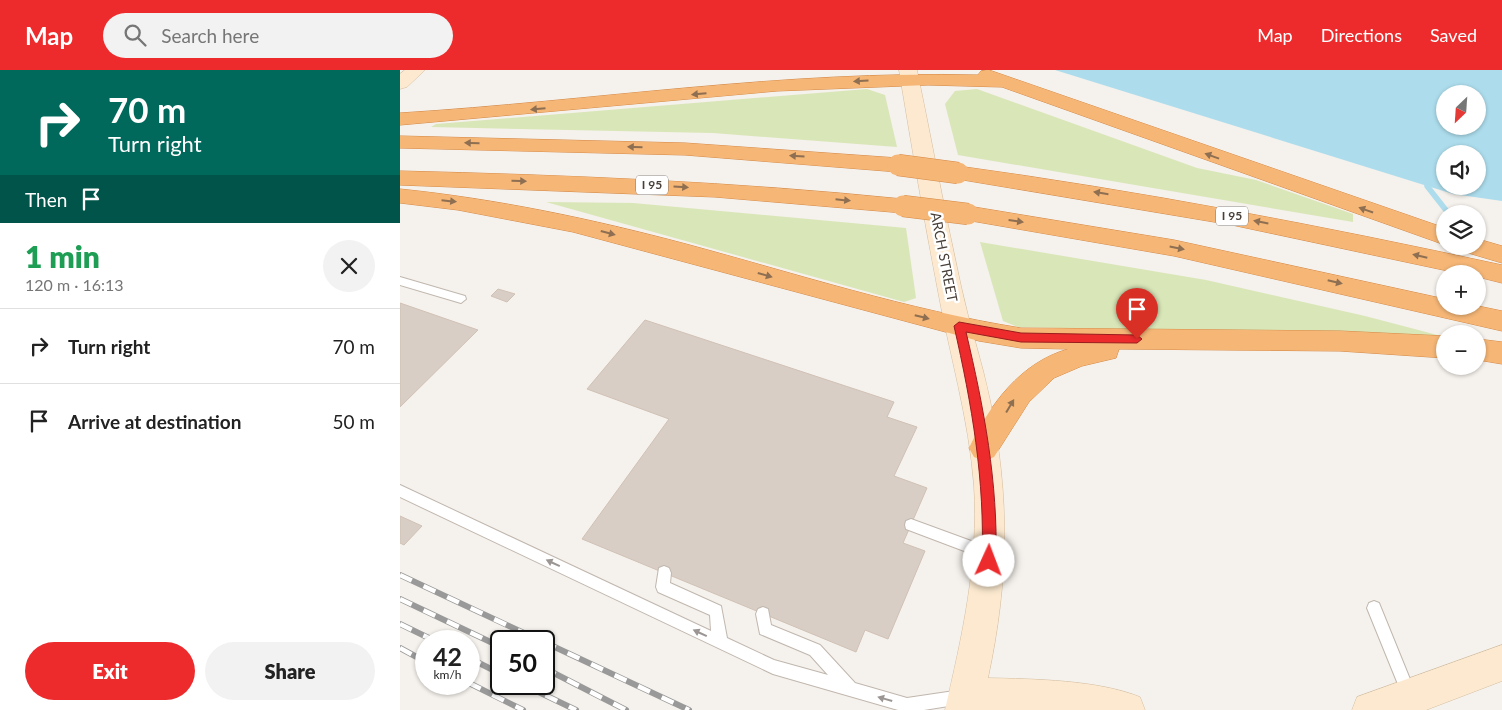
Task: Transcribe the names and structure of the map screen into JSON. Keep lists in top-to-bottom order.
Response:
{
  "streets": {
    "highway": ["I 95"],
    "main road": ["ARCH STREET"]
  },
  "north": "bottom left",
  "page": {
    "header": "Map",
    "search": "Search here",
    "nav": ["Map", "Directions", "Saved"],
    "turn": ["70 m", "Turn right"],
    "map_buttons": ["+", "−"],
    "then": "Then",
    "heading": ["1 min", "120 m · 16:13"],
    "list": [
      {
        "name": "Turn right",
        "value": "70 m"
      },
      {
        "name": "Arrive at destination",
        "value": "50 m"
      }
    ],
    "speed": "42 km/h",
    "limit": "50",
    "buttons": ["Exit", "Share"]
  }
}
